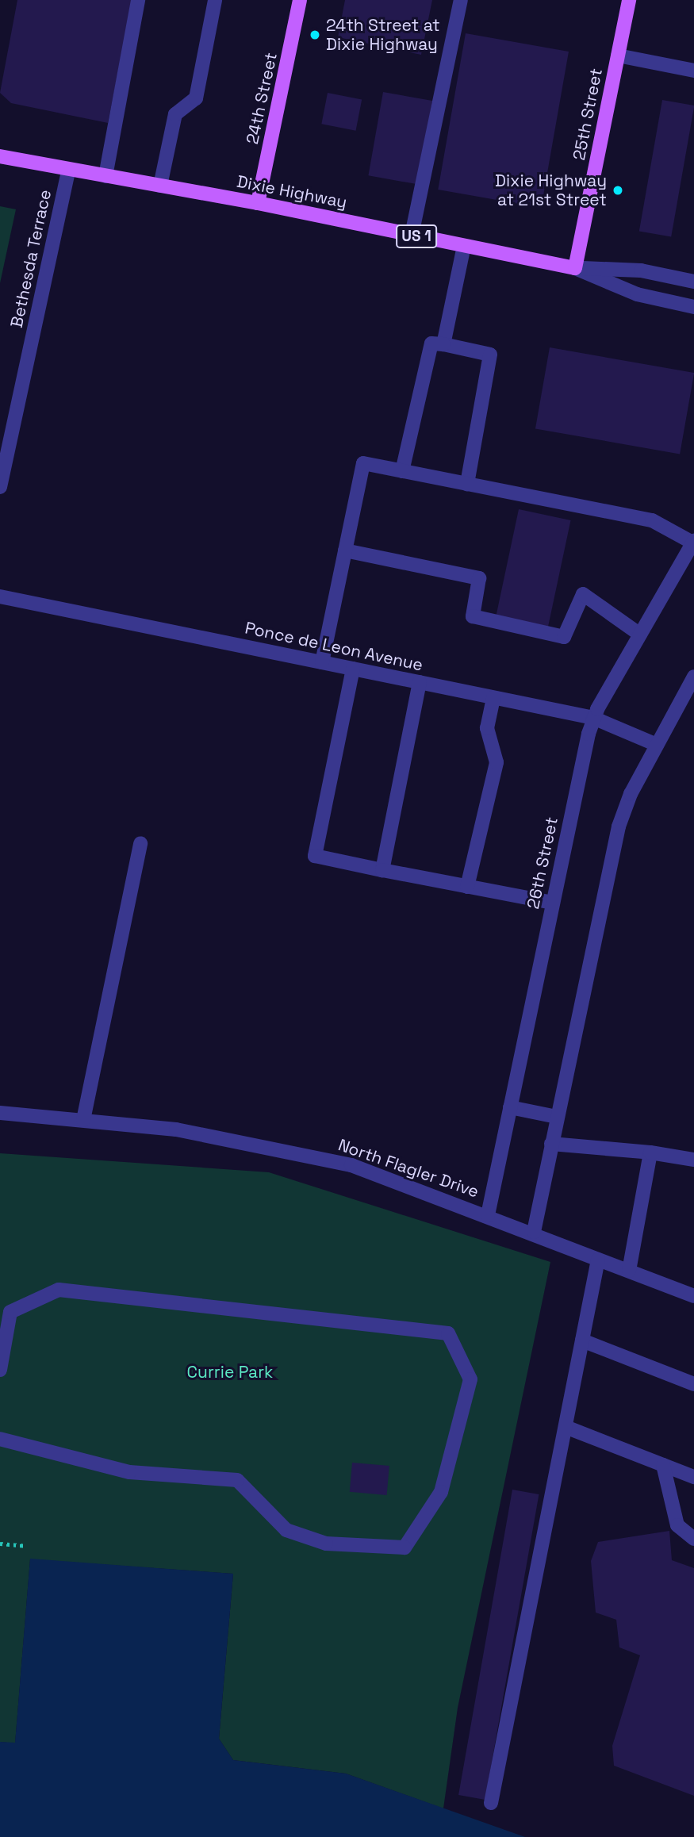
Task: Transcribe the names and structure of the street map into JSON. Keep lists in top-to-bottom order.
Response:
{
  "streets": {
    "main road": [
      "24th Street",
      "25th Street",
      "Dixie Highway",
      "US 1"
    ],
    "street": [
      "Bethesda Terrace",
      "Ponce de Leon Avenue",
      "26th Street",
      "North Flagler Drive"
    ]
  },
  "crossings": [
    ["24th Street", "Dixie Highway"],
    ["25th Street", "Dixie Highway"],
    ["Dixie Highway", "Bethesda Terrace"],
    ["Ponce de Leon Avenue", "26th Street"],
    ["26th Street", "North Flagler Drive"]
  ],
  "parks": ["Currie Park"],
  "places": ["24th Street at Dixie Highway", "Dixie Highway at 21st Street"]
}
